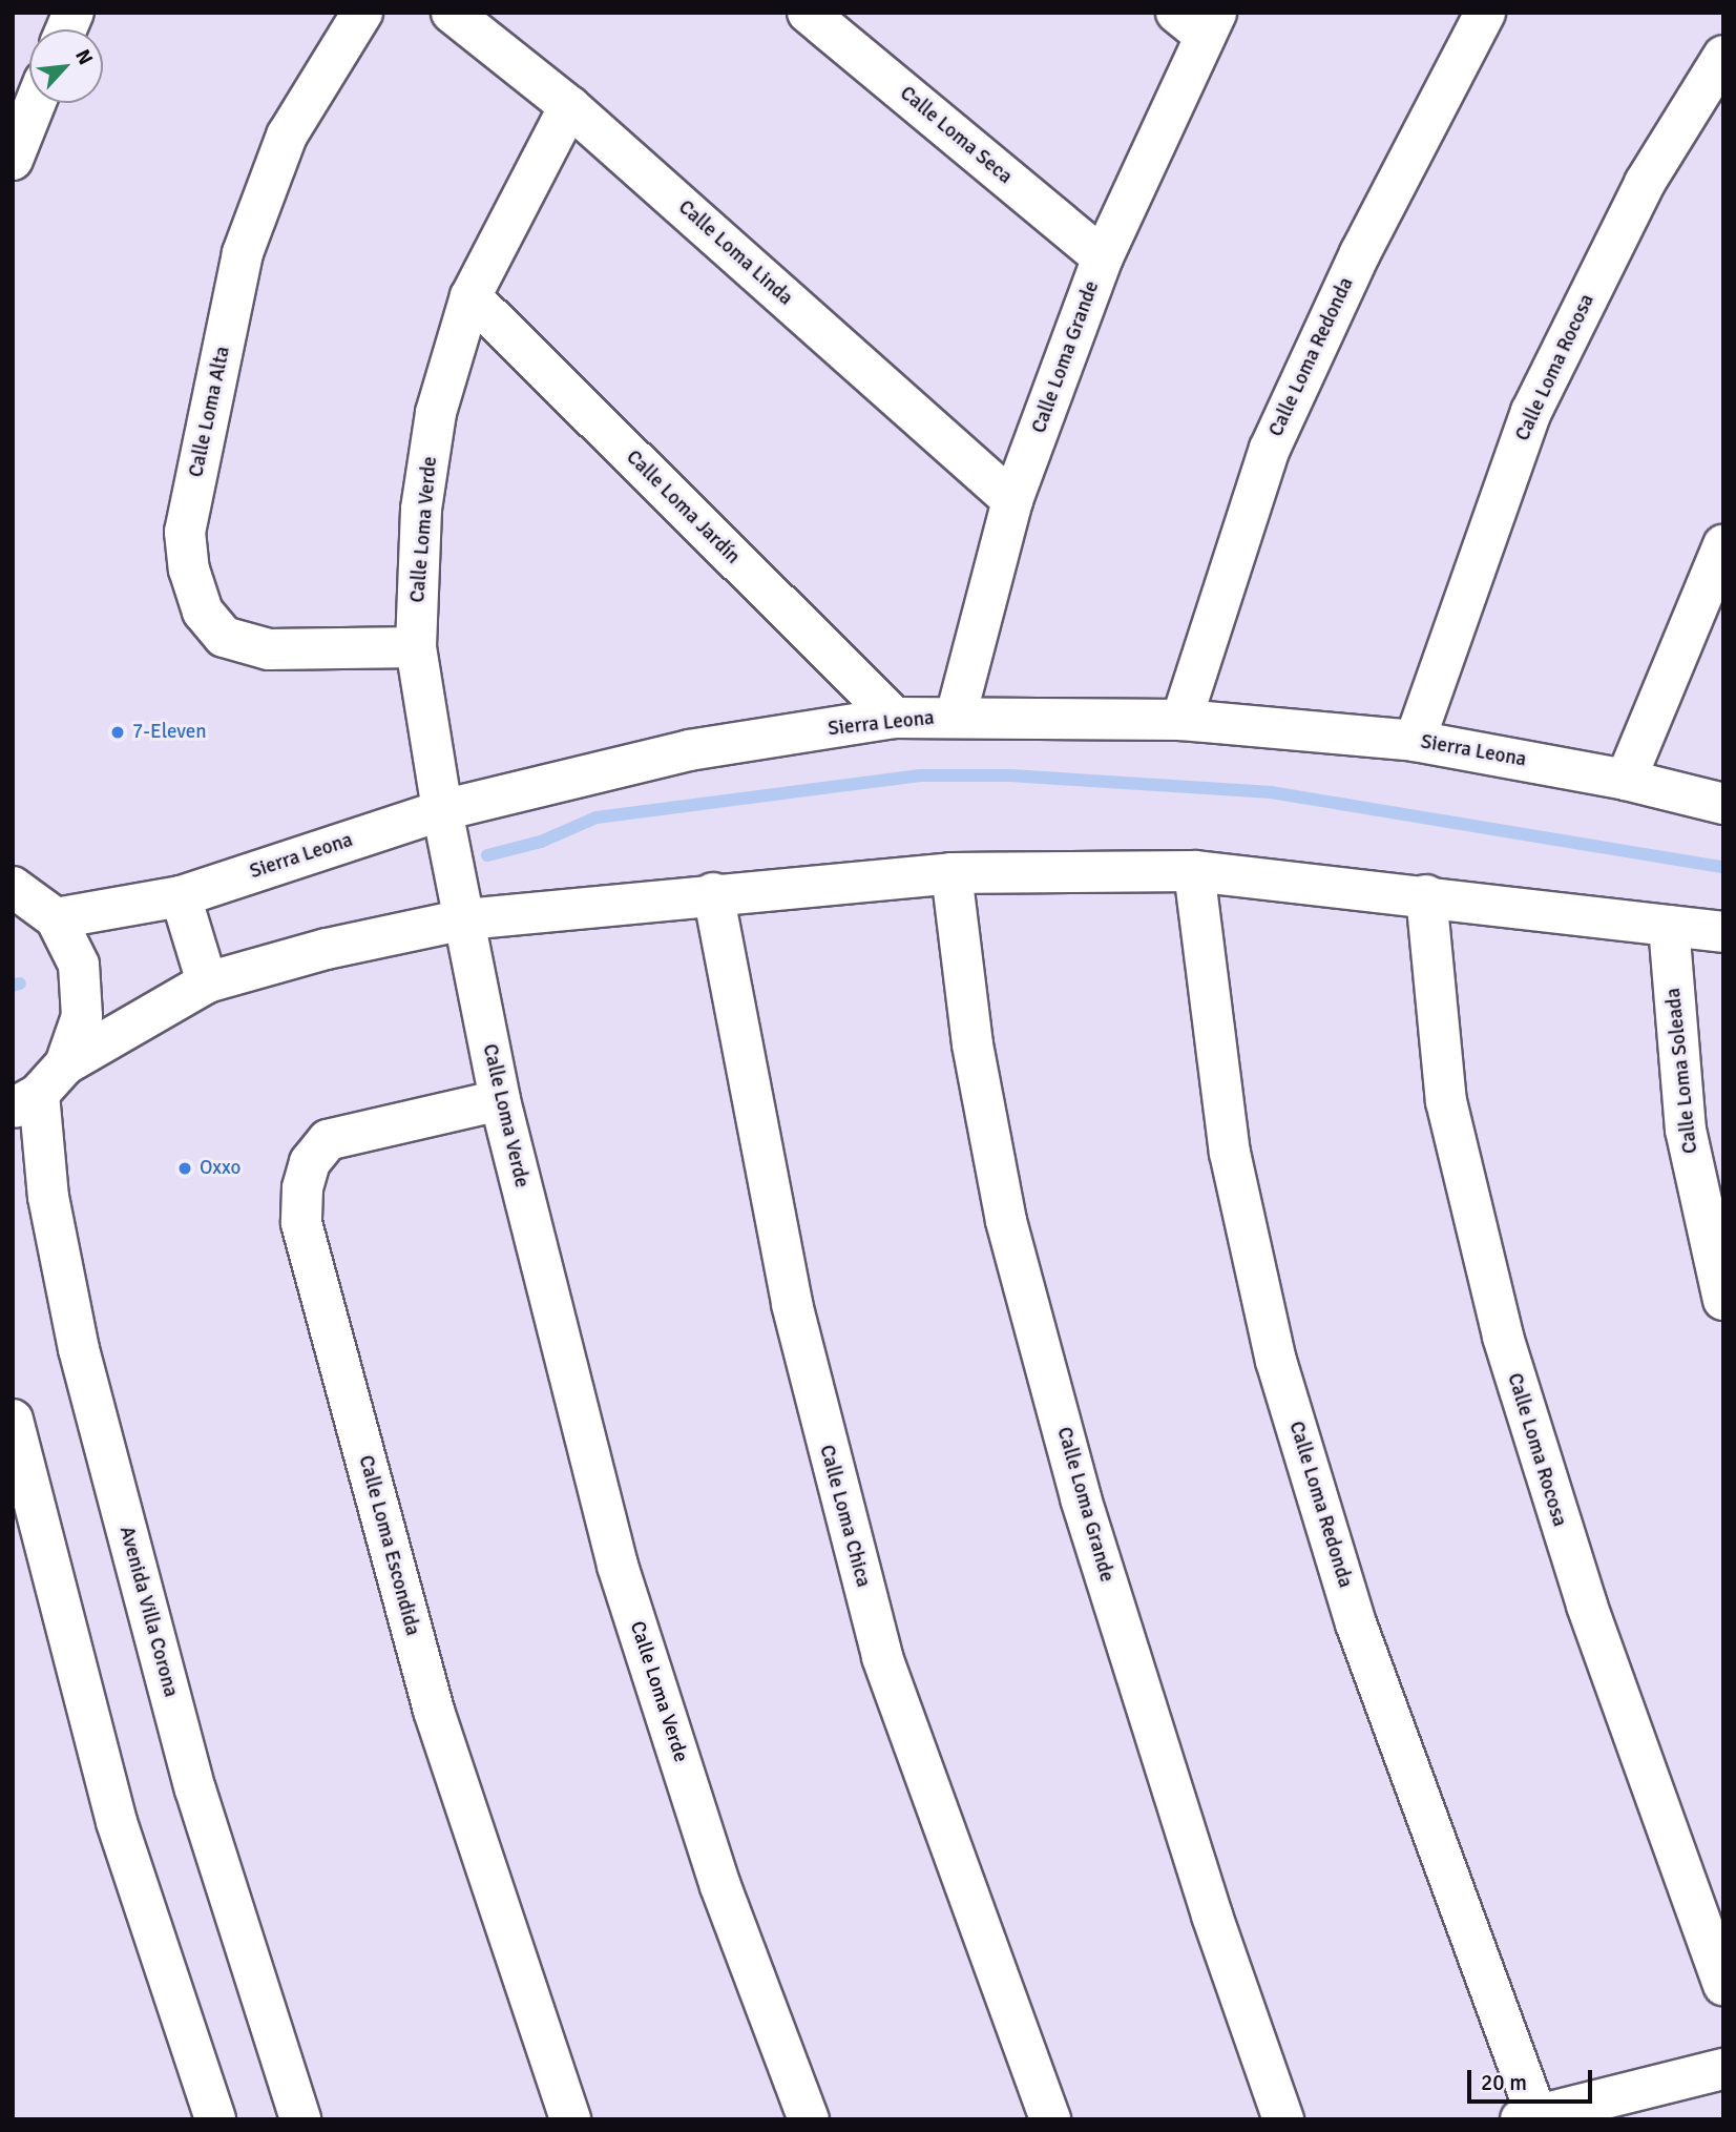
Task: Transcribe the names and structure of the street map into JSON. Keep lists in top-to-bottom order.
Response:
{
  "streets": {
    "street": [
      "Calle Loma Seca",
      "Calle Loma Linda",
      "Calle Loma Grande",
      "Calle Loma Redonda",
      "Calle Loma Rocosa",
      "Calle Loma Alta",
      "Calle Loma Jardín",
      "Calle Loma Verde",
      "Sierra Leona",
      "Calle Loma Soleada",
      "Calle Loma Chica",
      "Calle Loma Escondida",
      "Avenida Villa Corona"
    ]
  },
  "crossings": [
    ["Calle Loma Seca", "Calle Loma Grande"],
    ["Calle Loma Linda", "Calle Loma Grande"],
    ["Calle Loma Linda", "Calle Loma Verde"],
    ["Calle Loma Grande", "Sierra Leona"],
    ["Calle Loma Redonda", "Sierra Leona"],
    ["Calle Loma Rocosa", "Sierra Leona"],
    ["Calle Loma Alta", "Calle Loma Verde"],
    ["Calle Loma Jardín", "Calle Loma Verde"],
    ["Calle Loma Jardín", "Sierra Leona"],
    ["Calle Loma Verde", "Sierra Leona"],
    ["Calle Loma Verde", "Calle Loma Escondida"]
  ],
  "places": ["7-Eleven", "Oxxo"],
  "scale_bar": "20 m",
  "north": "top right"
}
